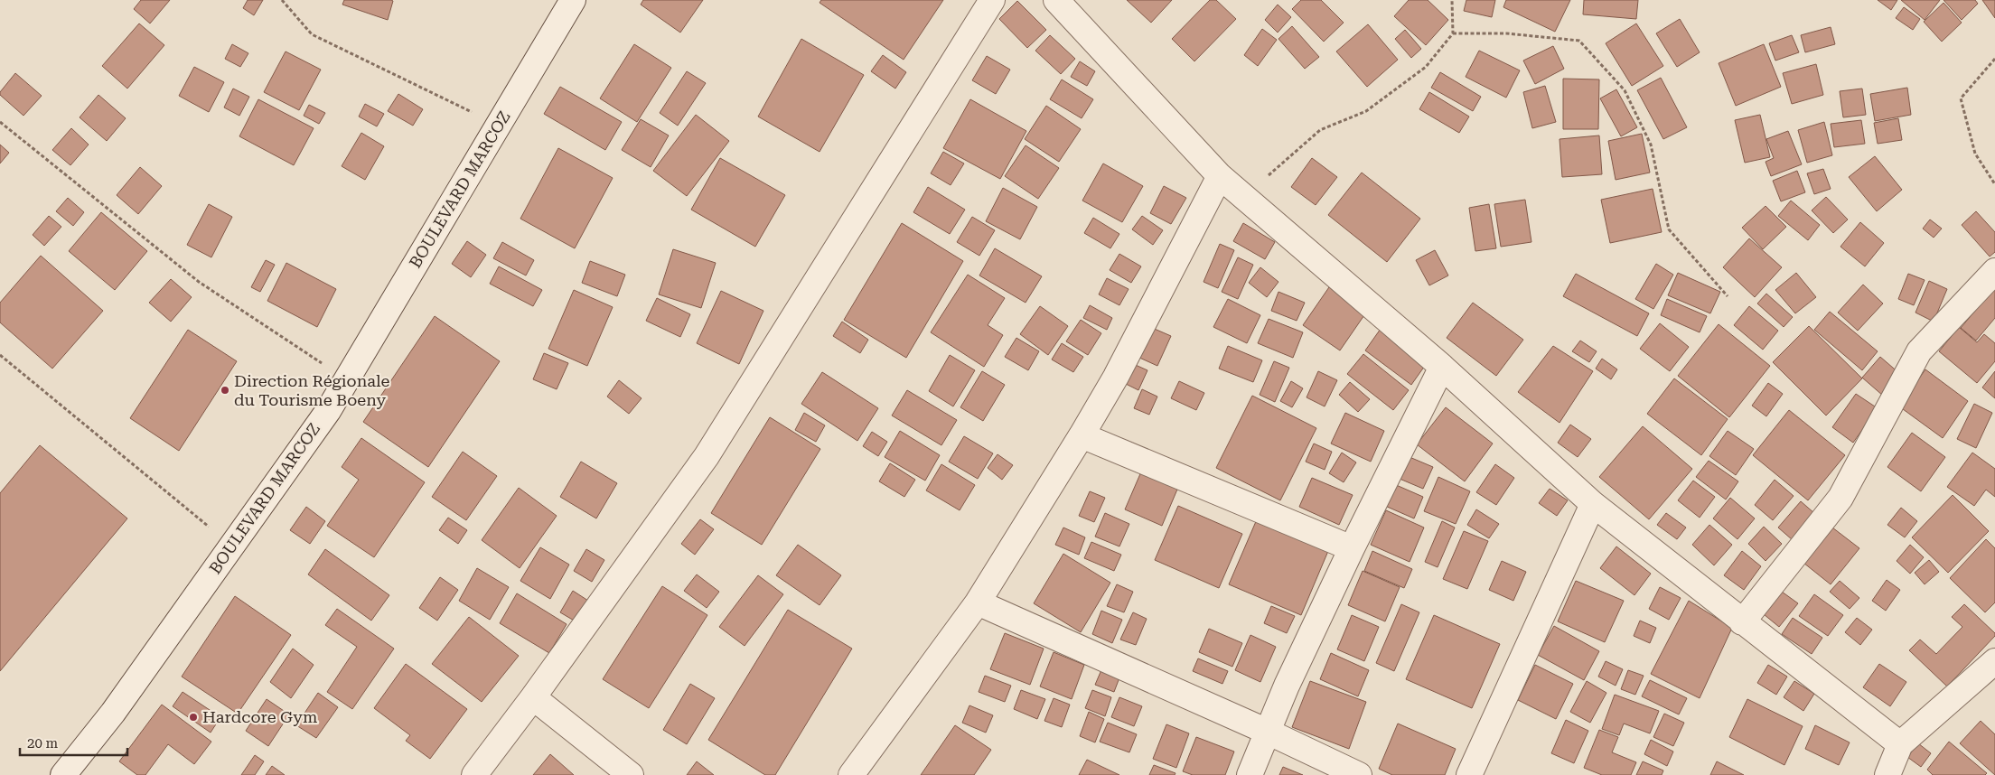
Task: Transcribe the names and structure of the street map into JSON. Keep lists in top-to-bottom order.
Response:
{
  "streets": {
    "street": ["BOULEVARD MARCOZ"]
  },
  "places": ["Direction Régionale du Tourisme Boeny", "Hardcore Gym"],
  "scale_bar": "20 m"
}
